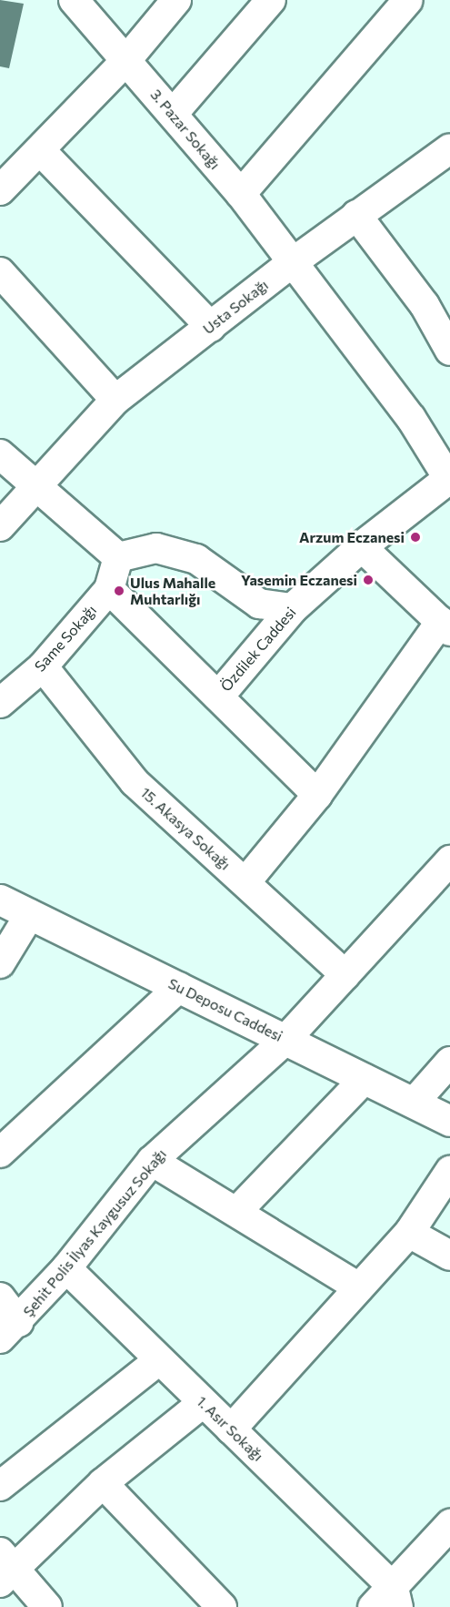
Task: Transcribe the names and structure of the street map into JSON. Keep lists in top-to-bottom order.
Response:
{
  "streets": {
    "main road": ["Özdilek Caddesi", "Su Deposu Caddesi"],
    "street": [
      "3. Pazar Sokağı",
      "Usta Sokağı",
      "Same Sokağı",
      "15. Akasya Sokağı",
      "Şehit Polis İlyas Kaygusuz Sokağı",
      "1. Asır Sokağı"
    ]
  },
  "crossings": [
    ["3. Pazar Sokağı", "Usta Sokağı"],
    ["3. Pazar Sokağı", "Özdilek Caddesi"],
    ["Same Sokağı", "15. Akasya Sokağı"],
    ["15. Akasya Sokağı", "Şehit Polis İlyas Kaygusuz Sokağı"],
    ["Su Deposu Caddesi", "Şehit Polis İlyas Kaygusuz Sokağı"],
    ["Şehit Polis İlyas Kaygusuz Sokağı", "1. Asır Sokağı"]
  ],
  "places": ["Arzum Eczanesi", "Yasemin Eczanesi", "Ulus Mahalle Muhtarlığı"]
}
